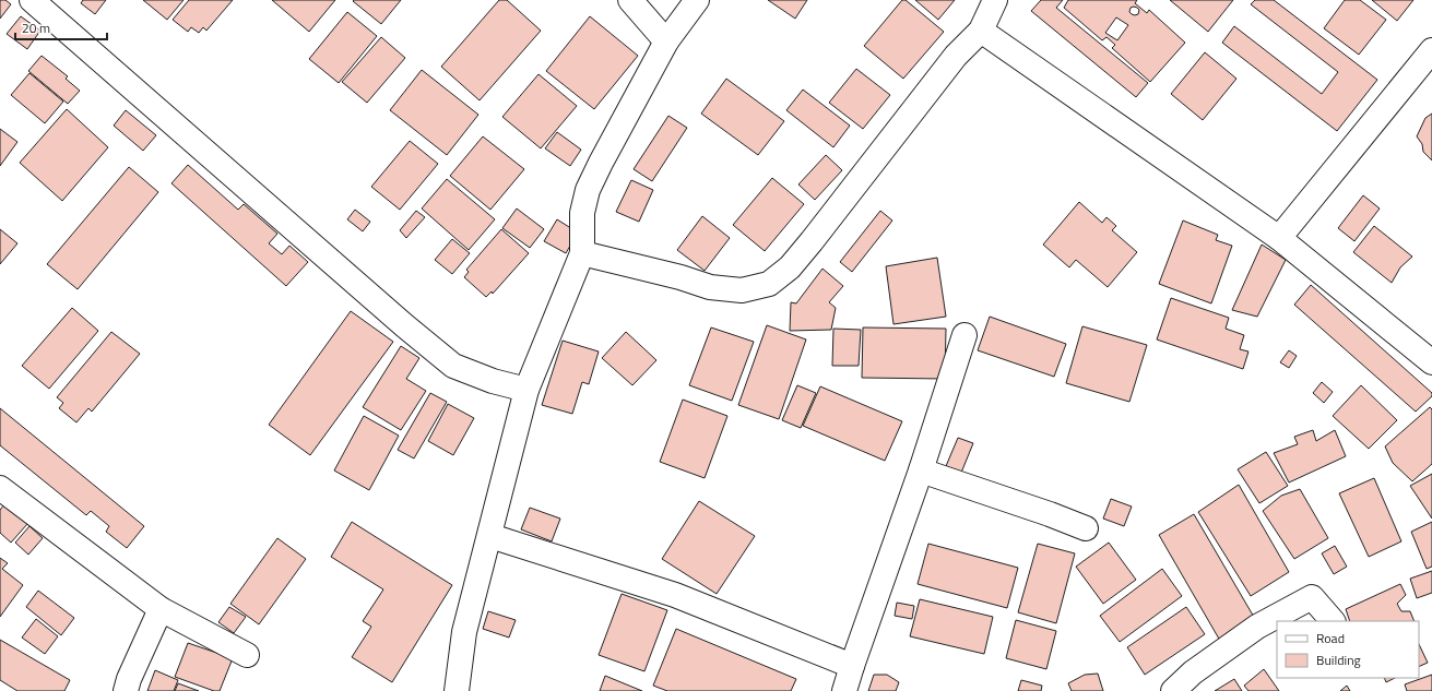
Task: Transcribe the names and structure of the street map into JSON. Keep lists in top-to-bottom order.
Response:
{
  "legend": ["Road", "Building"],
  "scale_bar": "20 m"
}
